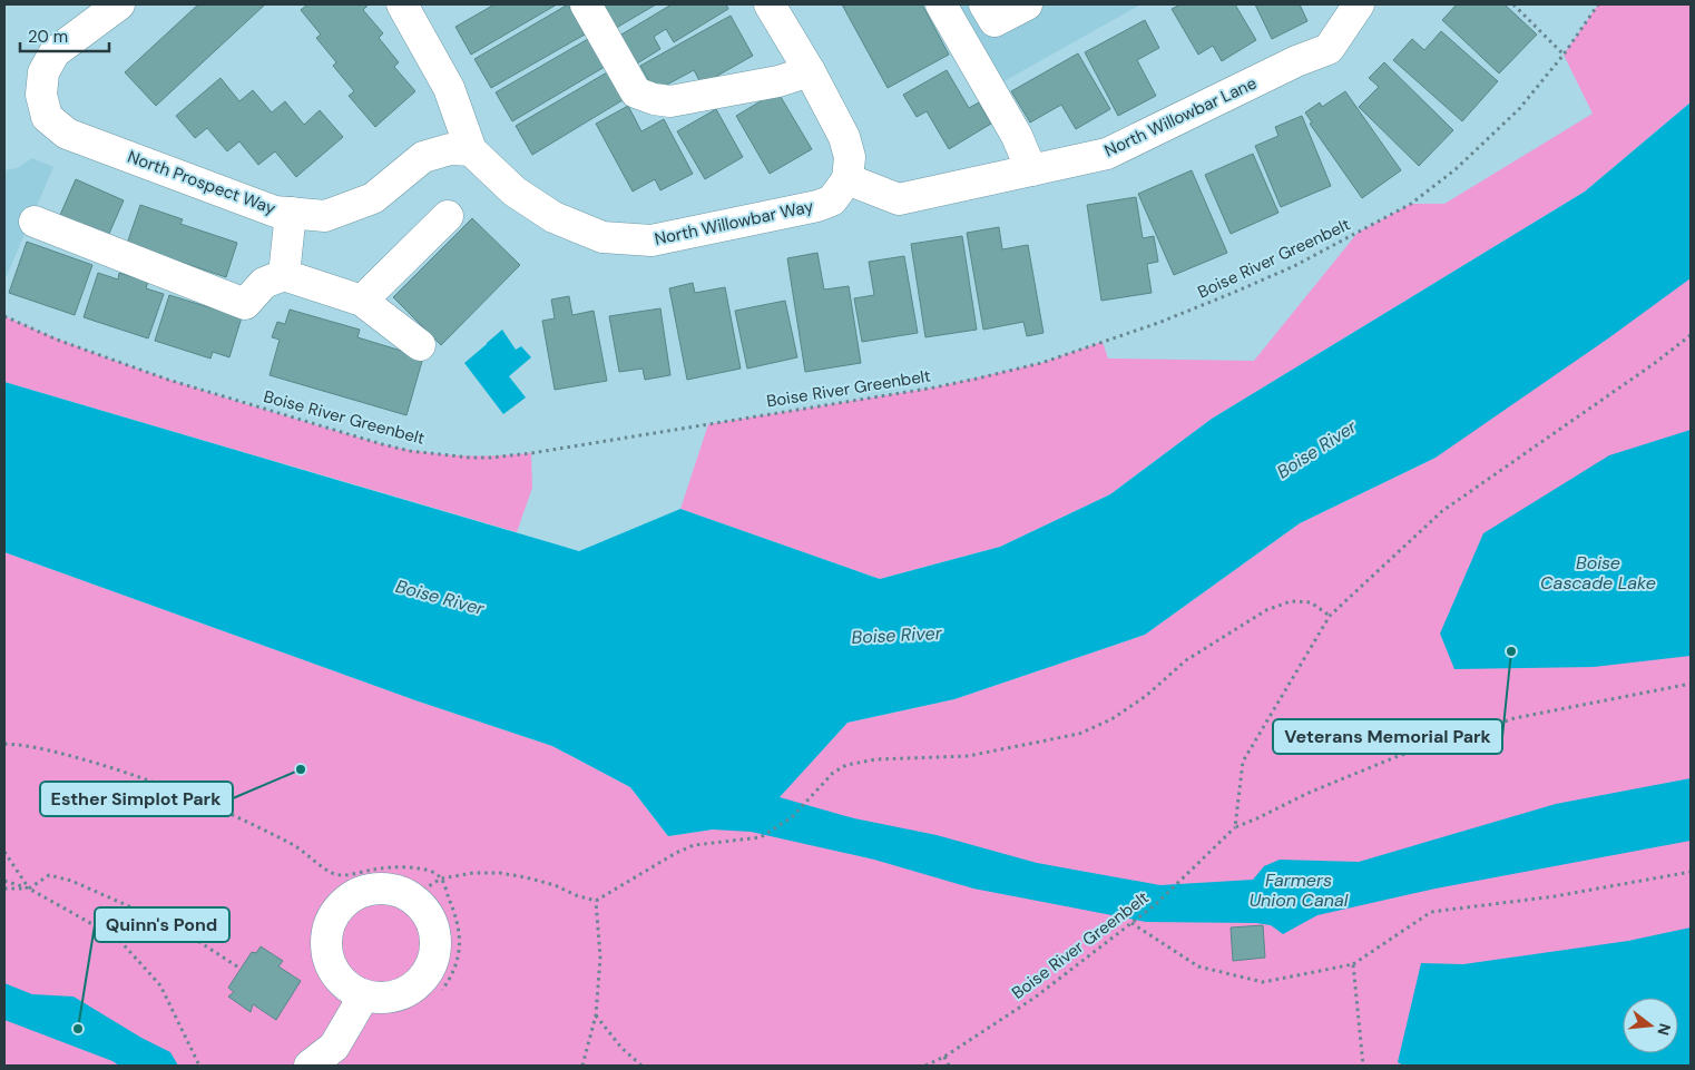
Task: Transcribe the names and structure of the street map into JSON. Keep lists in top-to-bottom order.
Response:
{
  "streets": {
    "street": ["North Willowbar Lane", "North Prospect Way", "North Willowbar Way"],
    "path": ["Boise River Greenbelt"]
  },
  "crossings": [
    ["North Willowbar Lane", "North Willowbar Way"],
    ["North Prospect Way", "North Willowbar Way"]
  ],
  "water": ["Boise River", "Boise Cascade Lake", "Farmers Union Canal"],
  "places": ["Veterans Memorial Park", "Esther Simplot Park", "Quinn's Pond"],
  "scale_bar": "20 m",
  "north": "right"
}
